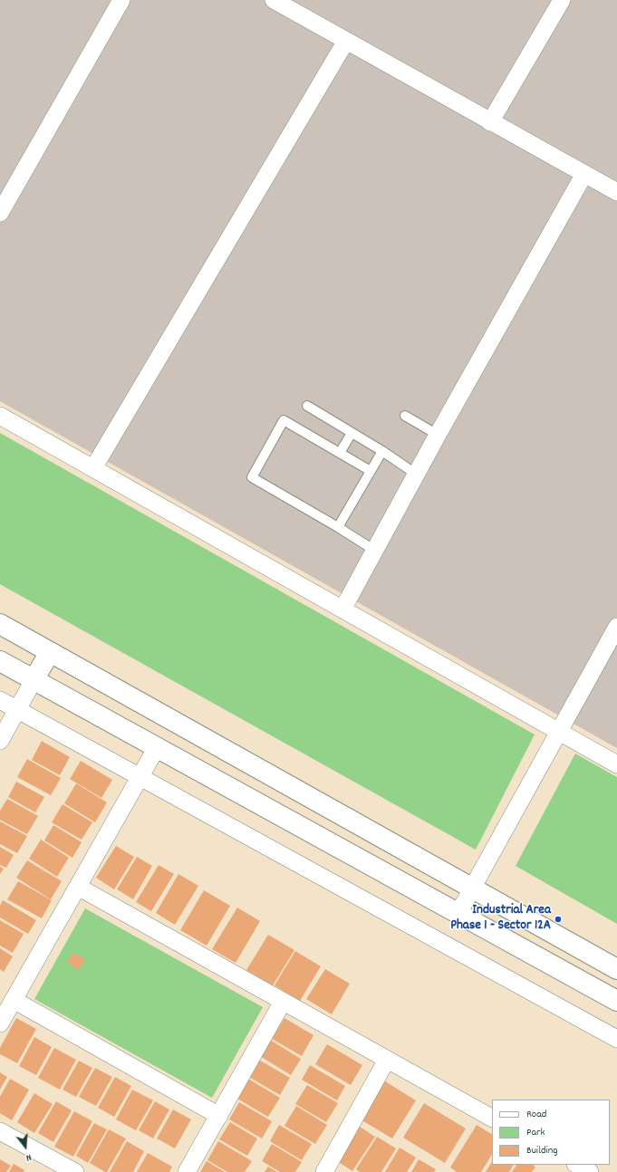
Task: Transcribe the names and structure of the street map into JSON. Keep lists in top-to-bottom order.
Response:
{
  "places": ["Industrial Area Phase 1 - Sector 12A"],
  "legend": ["Road", "Park", "Building"],
  "north": "bottom"
}
